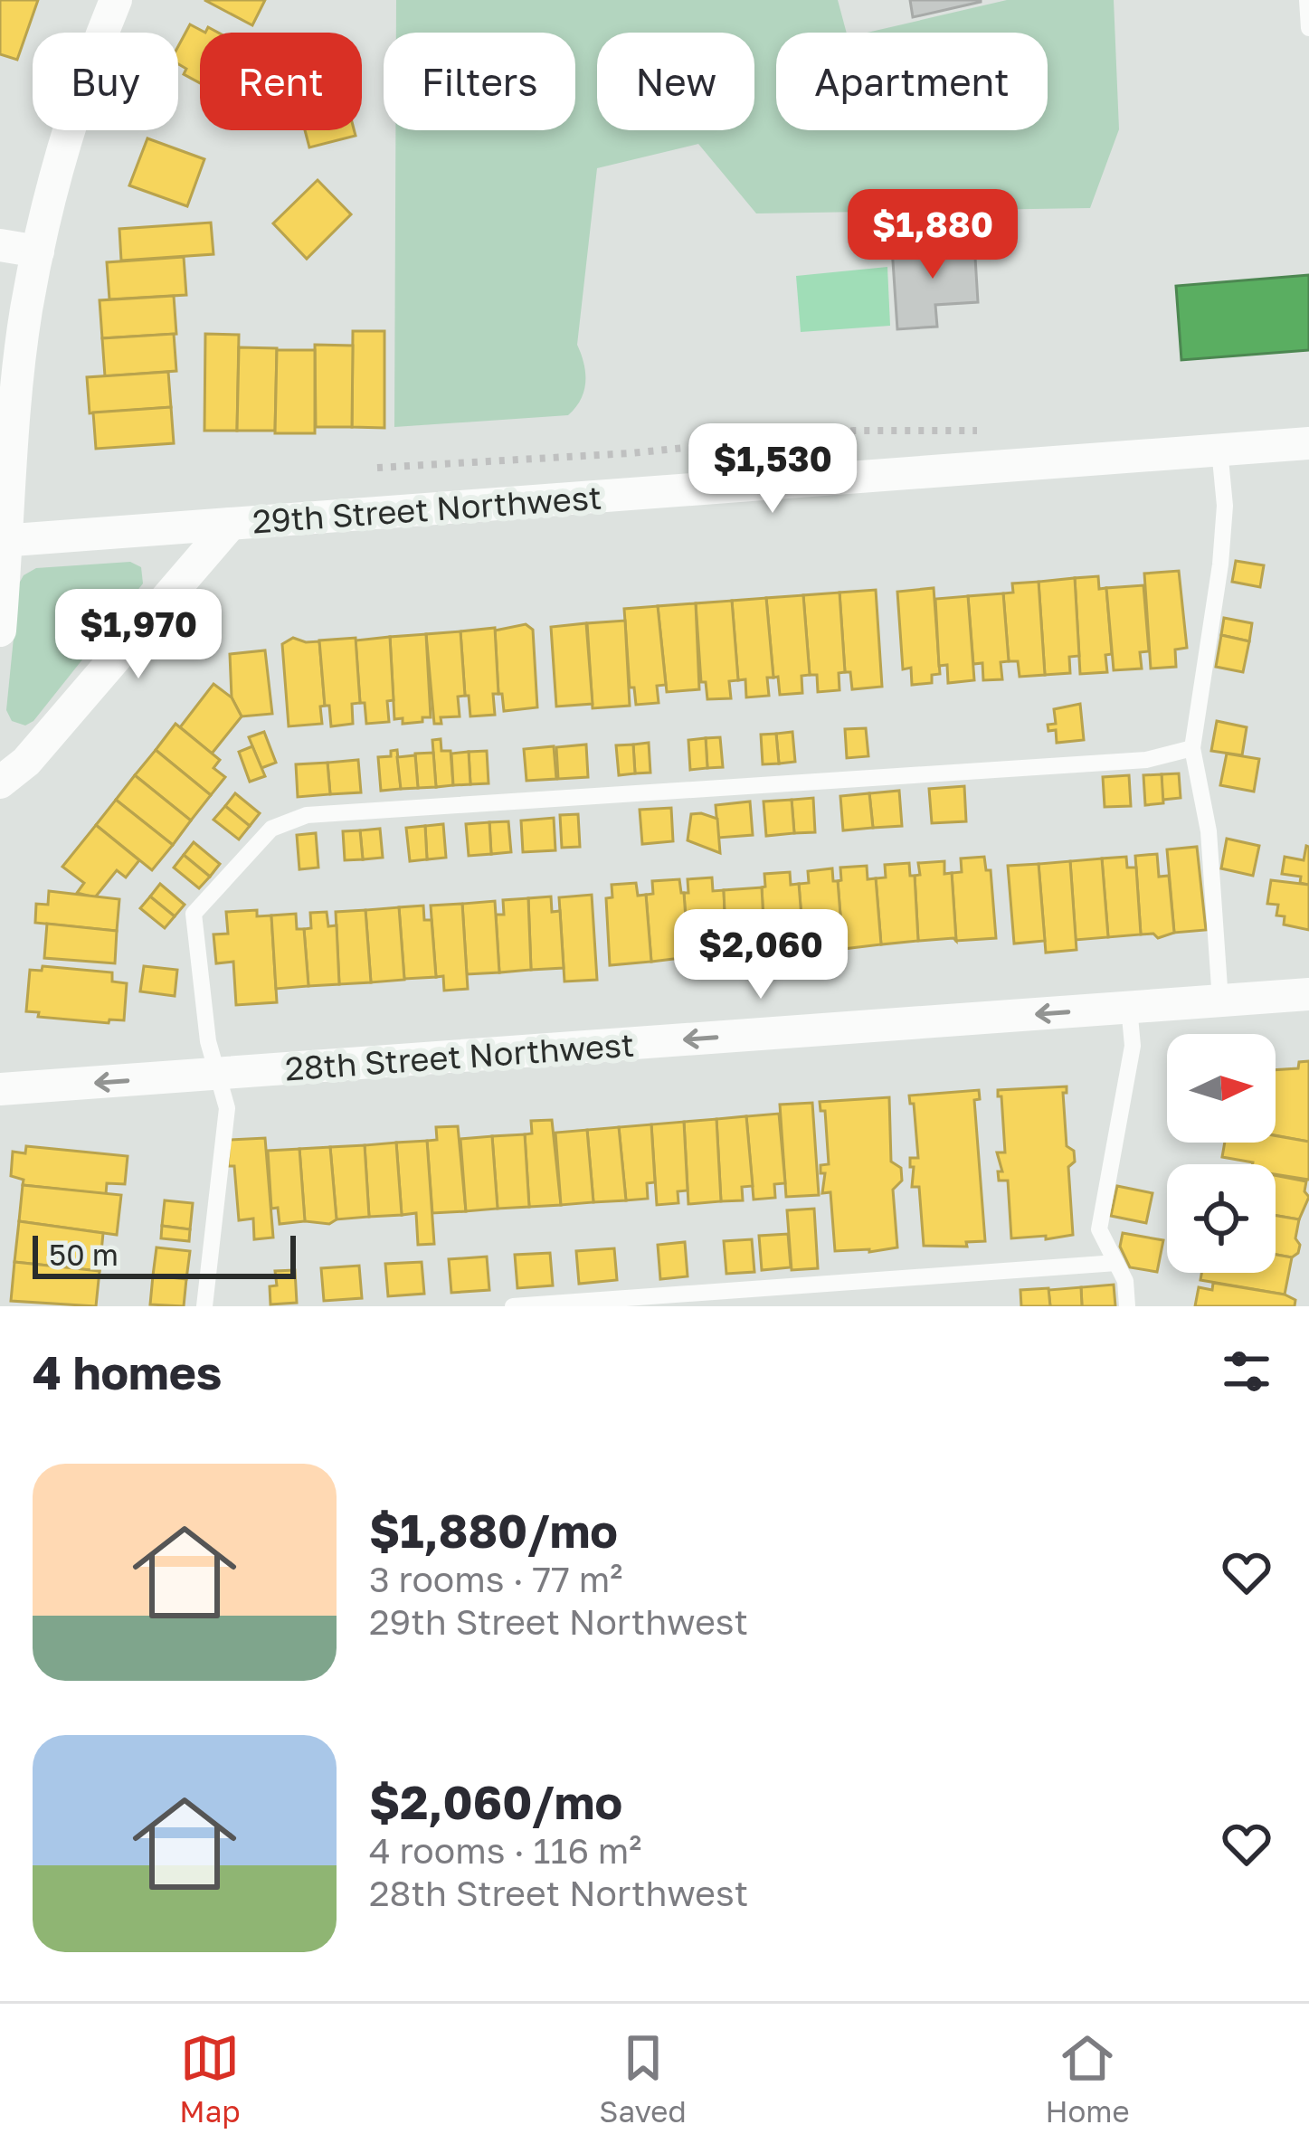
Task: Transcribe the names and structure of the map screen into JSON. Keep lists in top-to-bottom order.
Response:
{
  "streets": {
    "street": ["29th Street Northwest", "28th Street Northwest"]
  },
  "one_way": ["28th Street Northwest"],
  "scale_bar": "50 m",
  "north": "right",
  "page": {
    "chip": [
      "Buy",
      "Rent",
      "Filters",
      "New",
      "Apartment"
    ],
    "price": [
      "$1,880",
      "$1,530",
      "$1,970",
      "$2,060"
    ],
    "scale": "50 m",
    "heading": "4 homes",
    "list": [
      {
        "name": "$1,880/mo",
        "note": "3 rooms · 77 m² · 29th Street Northwest"
      },
      {
        "name": "$2,060/mo",
        "note": "4 rooms · 116 m² · 28th Street Northwest"
      }
    ],
    "tabs": ["Map", "Saved", "Home"]
  }
}
